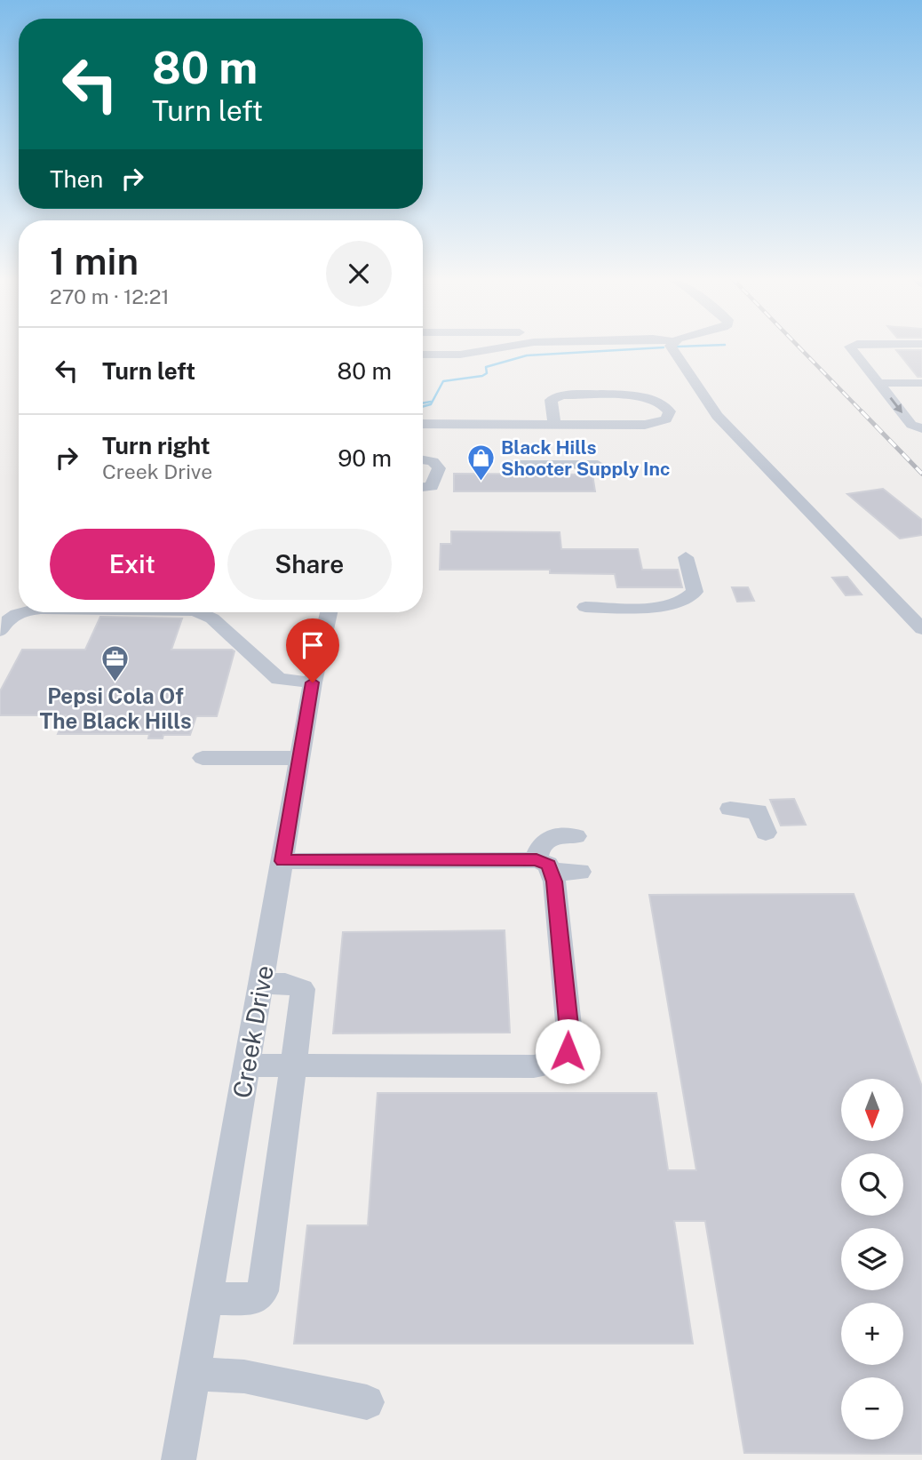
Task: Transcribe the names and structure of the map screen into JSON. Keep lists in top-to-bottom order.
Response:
{
  "streets": {
    "street": ["Creek Drive"]
  },
  "places": {
    "shop": ["Black Hills Shooter Supply Inc"],
    "office": ["Pepsi Cola Of The Black Hills"]
  },
  "north": "bottom",
  "page": {
    "turn": ["80 m", "Turn left"],
    "then": "Then",
    "heading": ["1 min", "270 m · 12:21"],
    "list": [
      {
        "name": "Turn left",
        "value": "80 m"
      },
      {
        "name": "Turn right",
        "note": "Creek Drive",
        "value": "90 m"
      }
    ],
    "buttons": ["Exit", "Share"],
    "map_buttons": ["+", "−"]
  }
}
